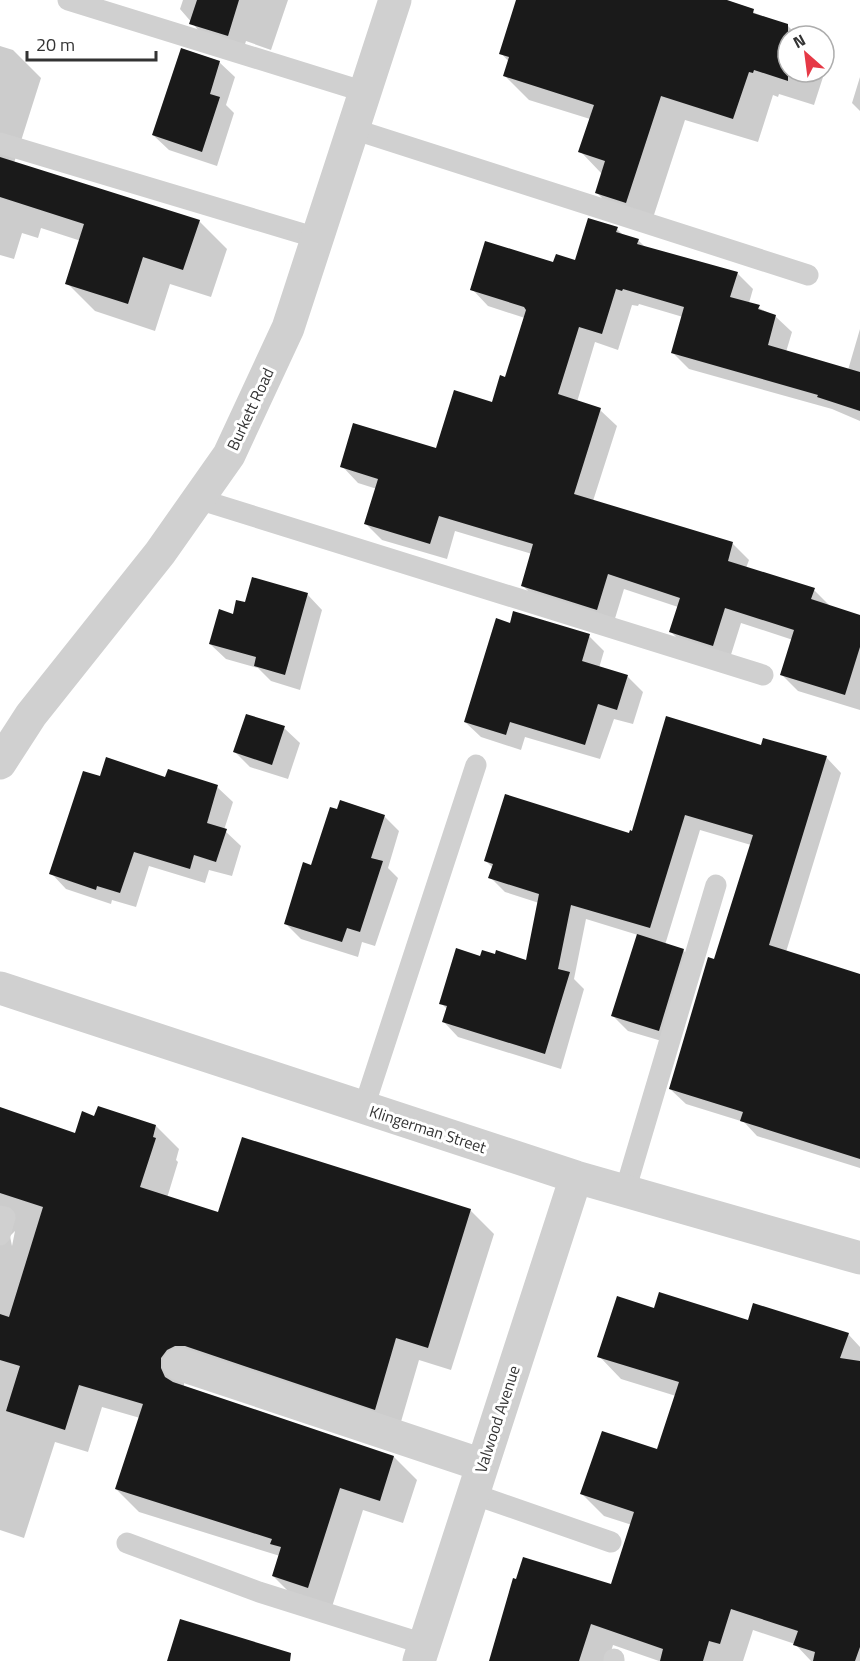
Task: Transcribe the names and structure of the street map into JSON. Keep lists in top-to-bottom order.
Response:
{
  "streets": {
    "street": ["Burkett Road", "Klingerman Street", "Valwood Avenue"]
  },
  "crossings": [
    ["Klingerman Street", "Valwood Avenue"]
  ],
  "scale_bar": "20 m",
  "north": "top left"
}
